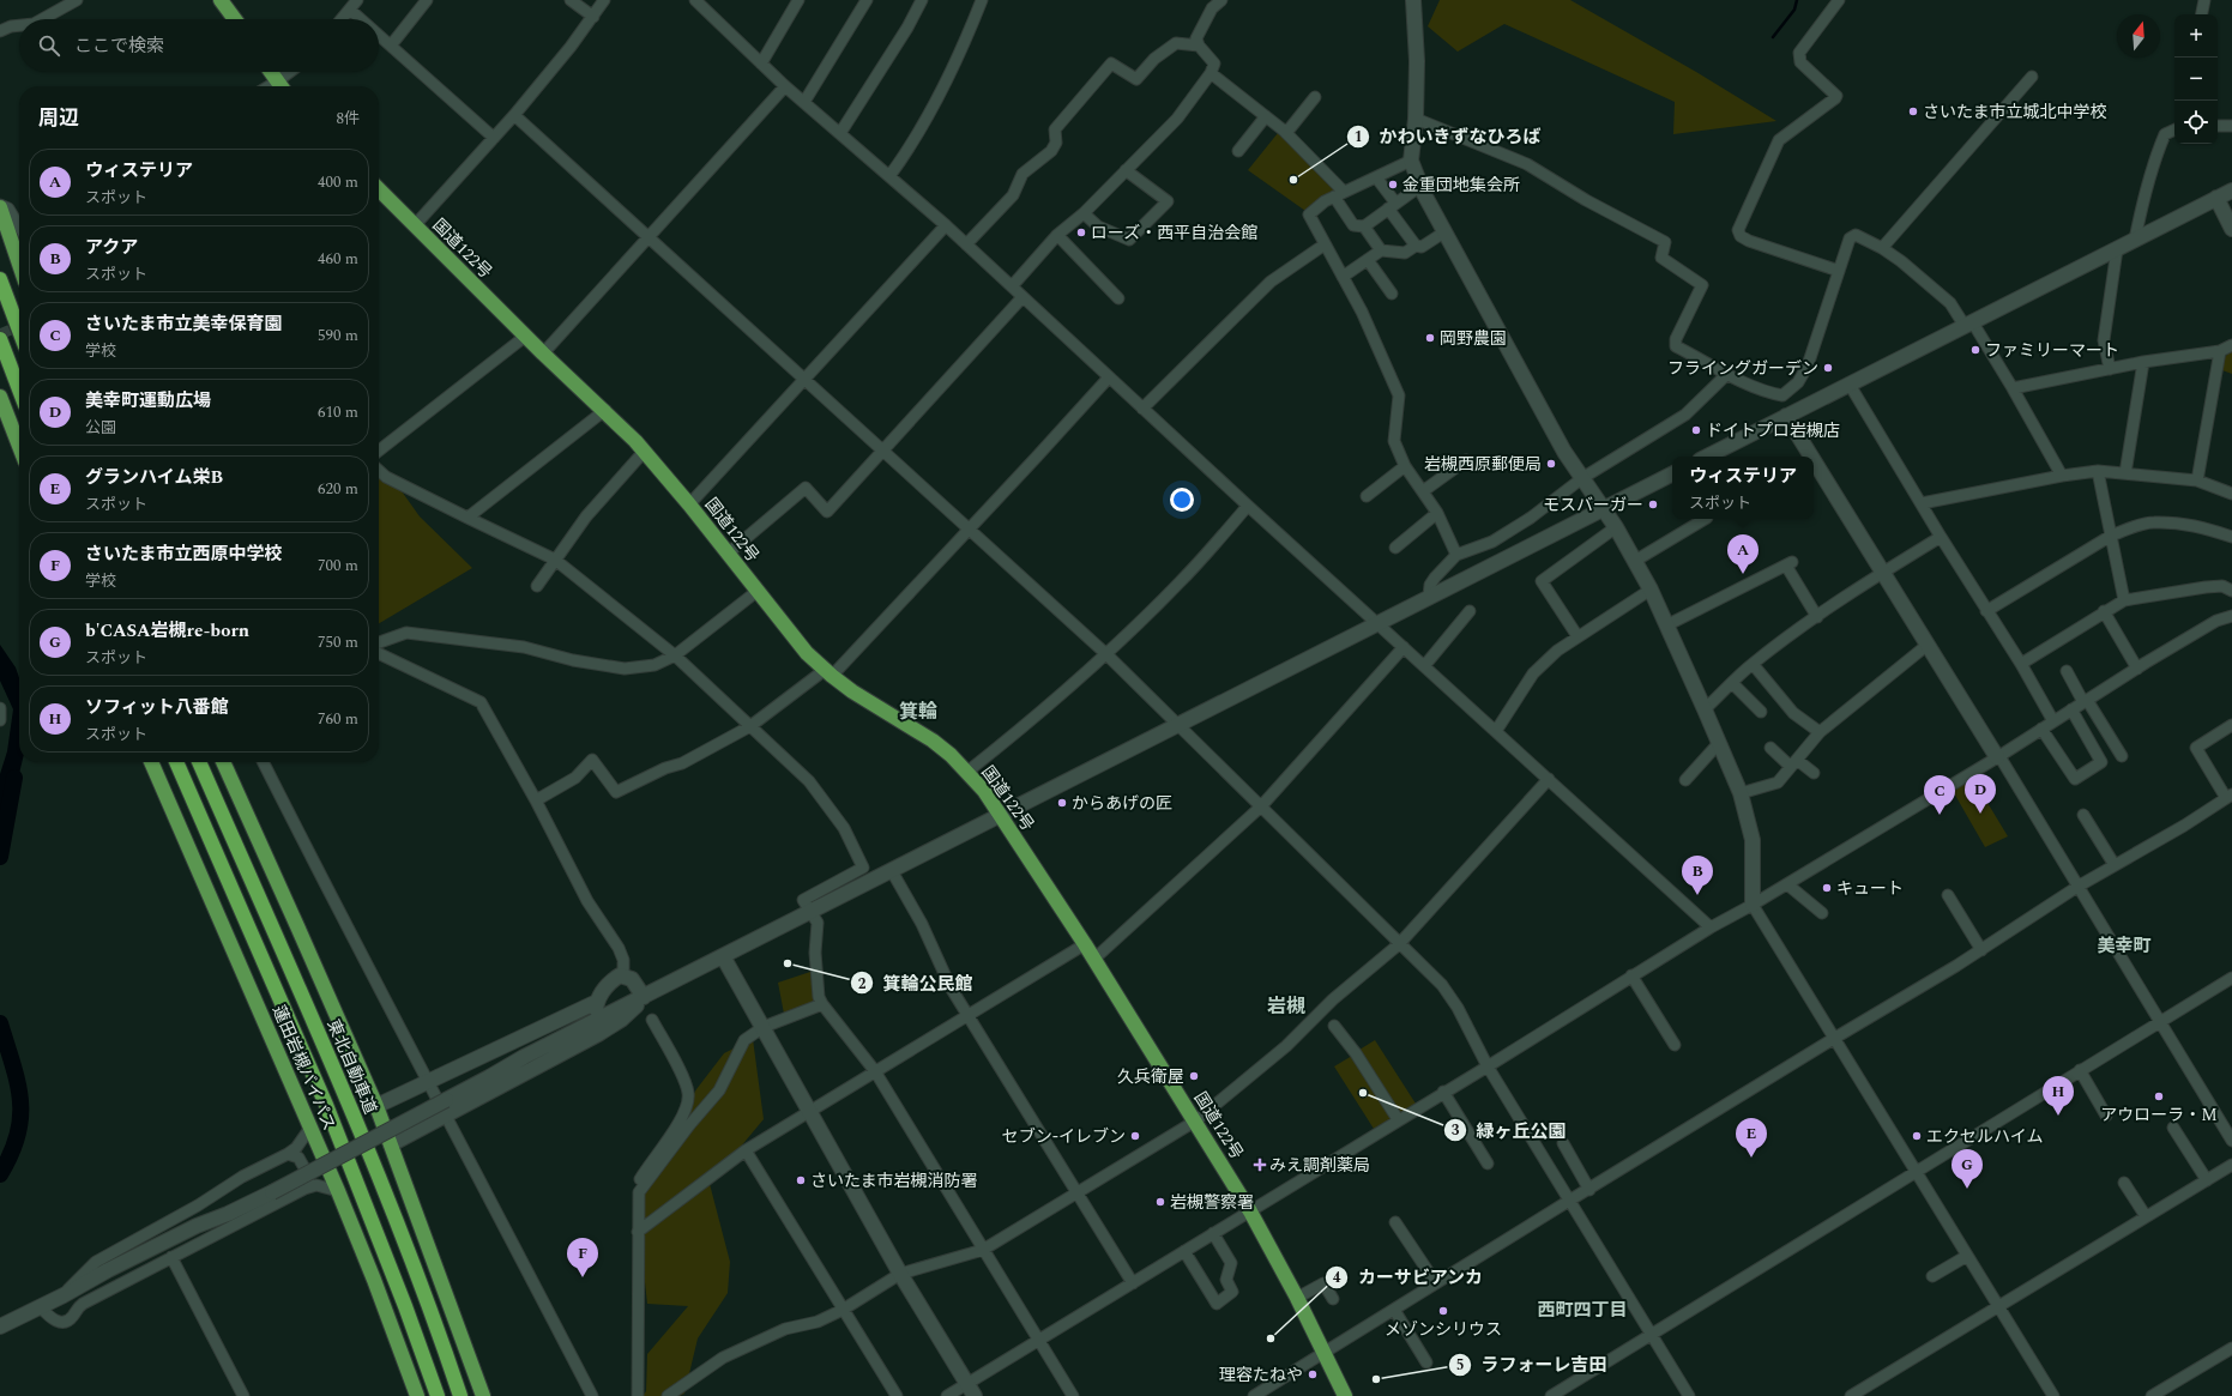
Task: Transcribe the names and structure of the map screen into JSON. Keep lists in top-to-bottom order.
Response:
{
  "streets": {
    "highway": ["国道122号", "東北自動車道", "蓮田岩槻バイパス"]
  },
  "districts": [
    "箕輪",
    "美幸町",
    "岩槻",
    "西町四丁目"
  ],
  "places": {
    "other": [
      "さいたま市立城北中学校",
      "かわいきずなひろば",
      "金重団地集会所",
      "ローズ・西平自治会館",
      "岡野農園",
      "ファミリーマート",
      "フライングガーデン",
      "ドイトプロ岩槻店",
      "岩槻西原郵便局",
      "モスバーガー",
      "からあげの匠",
      "キュート",
      "箕輪公民館",
      "久兵衛屋",
      "緑ヶ丘公園",
      "アウローラ・M",
      "セブン-イレブン",
      "エクセルハイム",
      "さいたま市岩槻消防署",
      "岩槻警察署",
      "メゾンシリウス",
      "カーサビアンカ",
      "理容たねや",
      "ラフォーレ吉田"
    ],
    "health": ["みえ調剤薬局"]
  },
  "north": "top",
  "page": {
    "map_buttons": ["+", "−"],
    "search": "ここで検索",
    "heading": ["周辺", "8件"],
    "list": [
      {
        "mark": "A",
        "name": "ウィステリア",
        "note": "スポット",
        "value": "400 m"
      },
      {
        "mark": "B",
        "name": "アクア",
        "note": "スポット",
        "value": "460 m"
      },
      {
        "mark": "C",
        "name": "さいたま市立美幸保育園",
        "note": "学校",
        "value": "590 m"
      },
      {
        "mark": "D",
        "name": "美幸町運動広場",
        "note": "公園",
        "value": "610 m"
      },
      {
        "mark": "E",
        "name": "グランハイム栄B",
        "note": "スポット",
        "value": "620 m"
      },
      {
        "mark": "F",
        "name": "さいたま市立西原中学校",
        "note": "学校",
        "value": "700 m"
      },
      {
        "mark": "G",
        "name": "b'CASA岩槻re-born",
        "note": "スポット",
        "value": "750 m"
      },
      {
        "mark": "H",
        "name": "ソフィット八番館",
        "note": "スポット",
        "value": "760 m"
      }
    ],
    "popup": ["ウィステリア", "スポット"],
    "pins": [
      "A",
      "D",
      "C",
      "B",
      "H",
      "E",
      "G",
      "F"
    ]
  }
}
